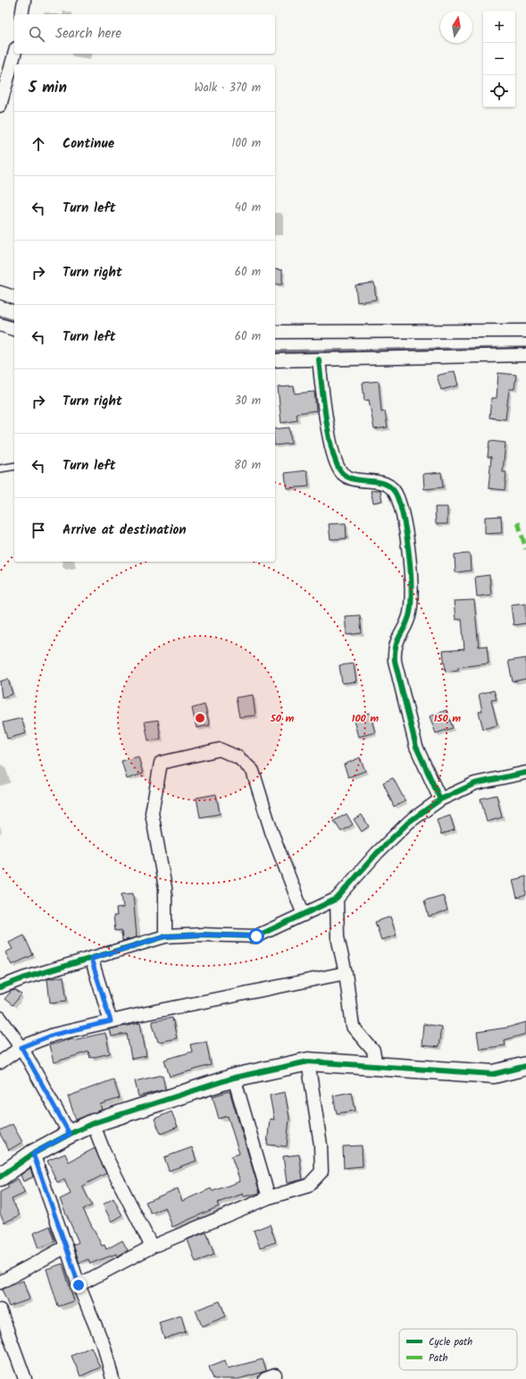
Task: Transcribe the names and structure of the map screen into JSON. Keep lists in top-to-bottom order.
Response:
{
  "legend": ["Cycle path", "Path"],
  "north": "top",
  "page": {
    "map_buttons": ["+", "−"],
    "search": "Search here",
    "heading": ["5 min", "Walk · 370 m"],
    "list": [
      ["Continue", "100 m"],
      ["Turn left", "40 m"],
      ["Turn right", "60 m"],
      ["Turn left", "60 m"],
      ["Turn right", "30 m"],
      ["Turn left", "80 m"],
      "Arrive at destination"
    ]
  },
  "rings": ["50 m", "100 m", "150 m"]
}
